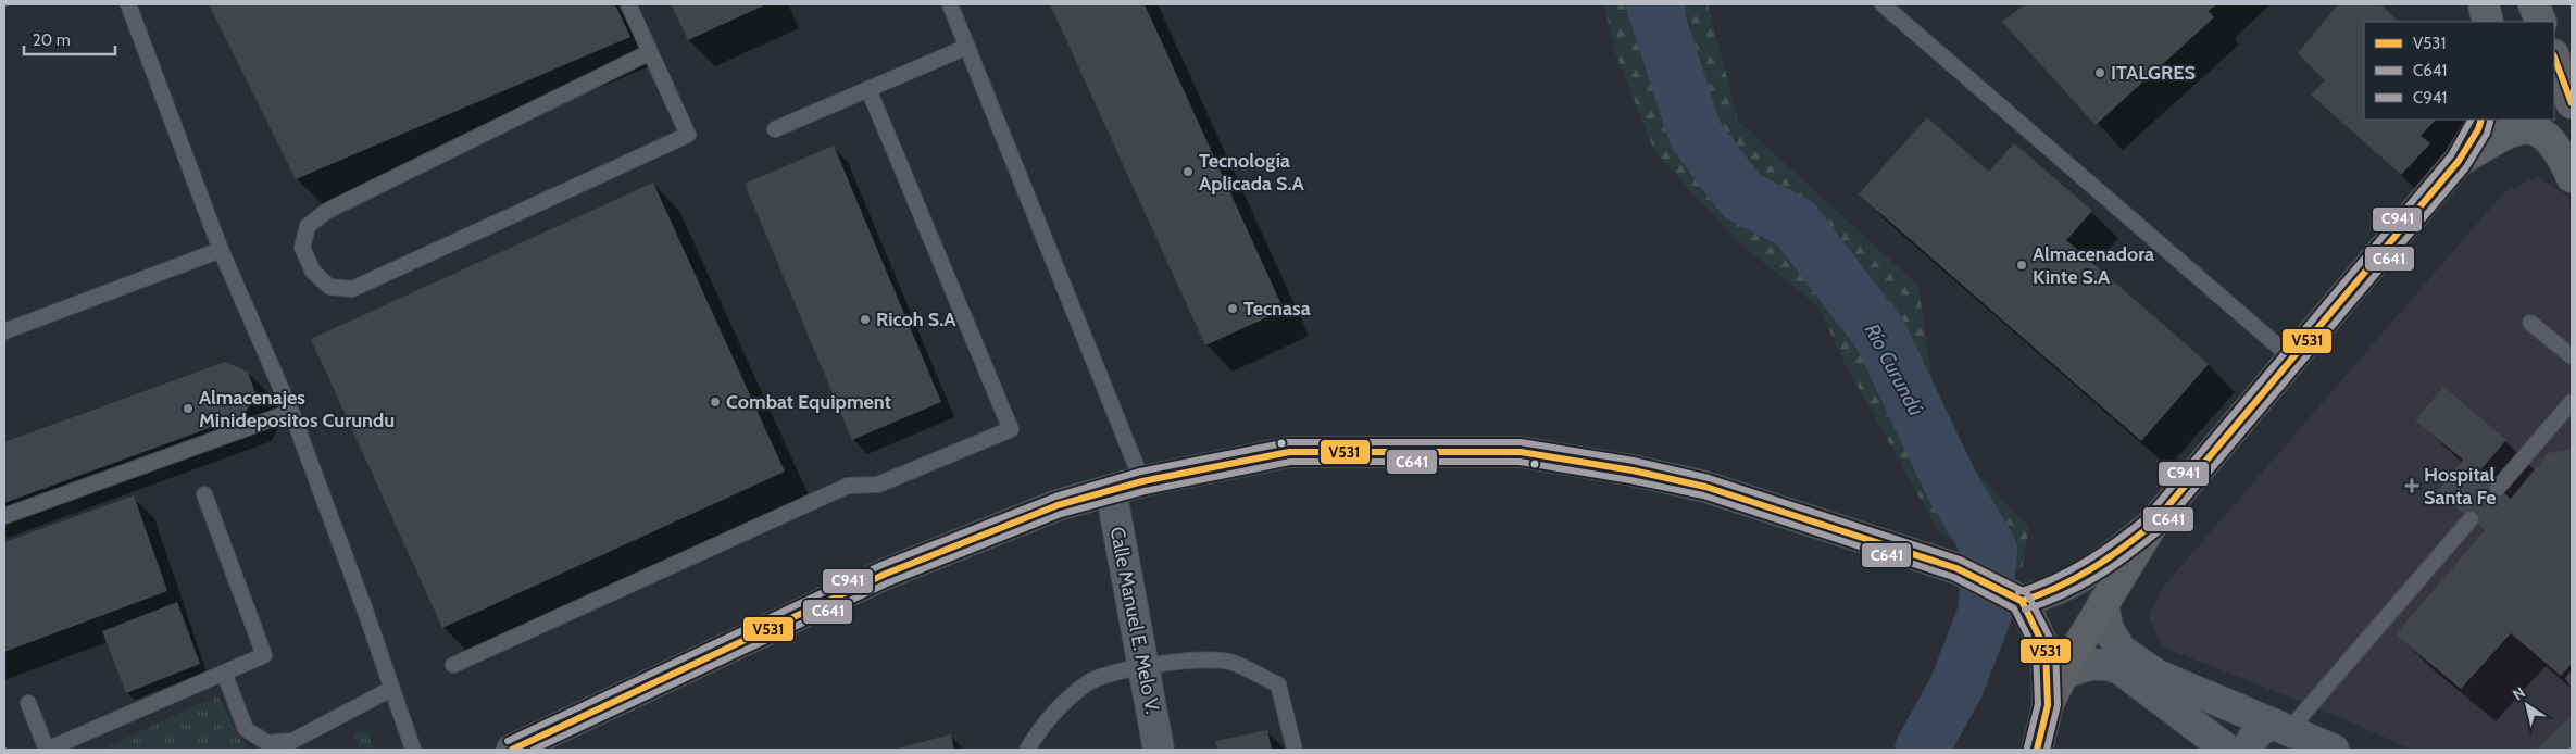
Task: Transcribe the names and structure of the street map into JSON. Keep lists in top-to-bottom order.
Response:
{
  "streets": {
    "street": ["Calle Manuel E. Melo V."]
  },
  "water": ["Río Curundú"],
  "places": {
    "other": [
      "ITALGRES",
      "Tecnología Aplicada S.A",
      "Almacenadora Kinte S.A",
      "Tecnasa",
      "Ricoh S.A",
      "Combat Equipment",
      "Almacenajes Minidepositos Curundu"
    ],
    "health": ["Hospital Santa Fe"]
  },
  "lines": ["transit line V531", "transit line C941", "transit line C641"],
  "legend": ["V531", "C641", "C941"],
  "scale_bar": "20 m",
  "north": "top left"
}
